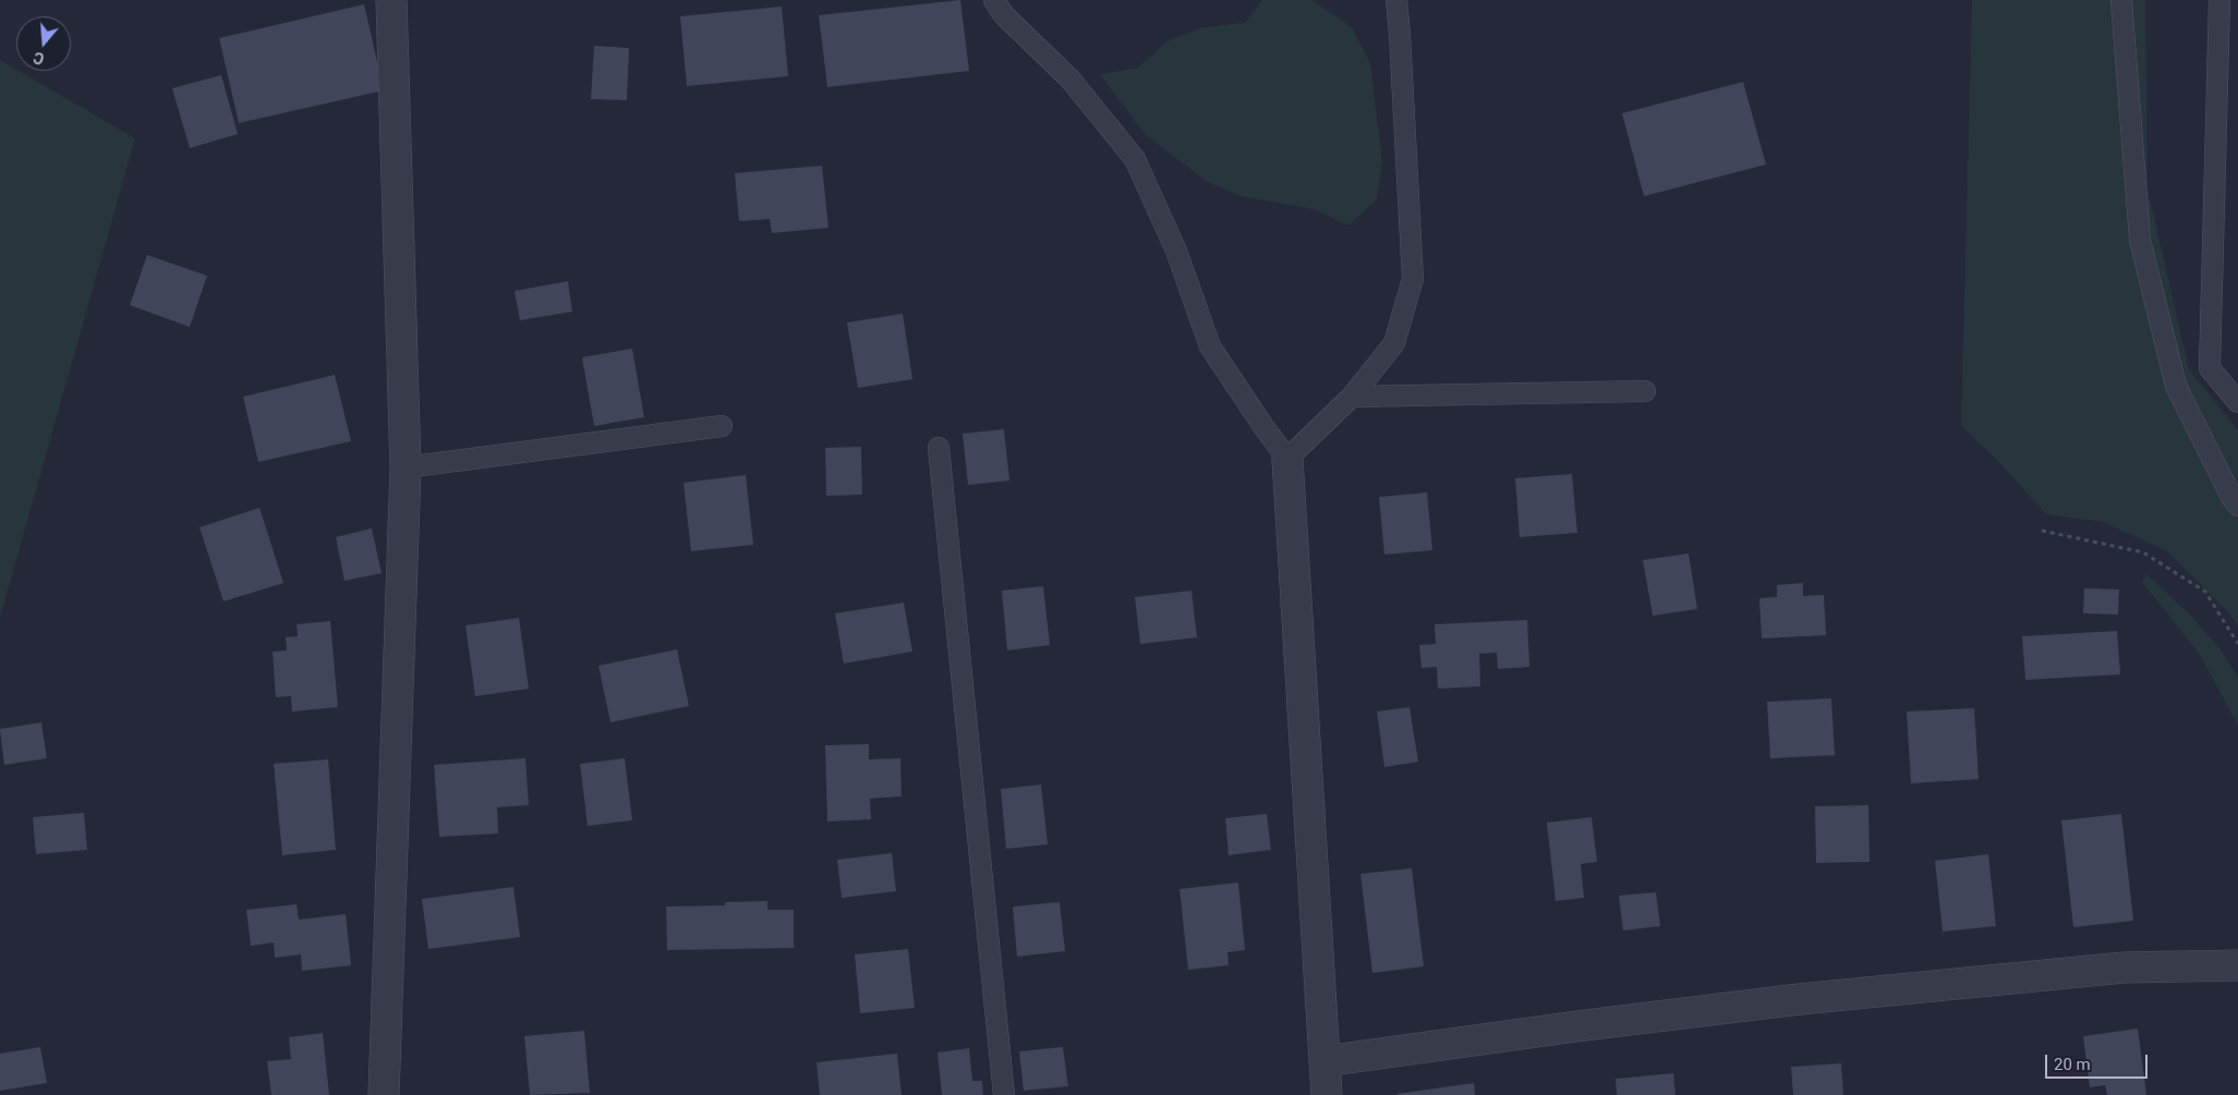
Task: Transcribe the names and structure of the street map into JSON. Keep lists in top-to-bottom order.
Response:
{
  "scale_bar": "20 m",
  "north": "bottom"
}
